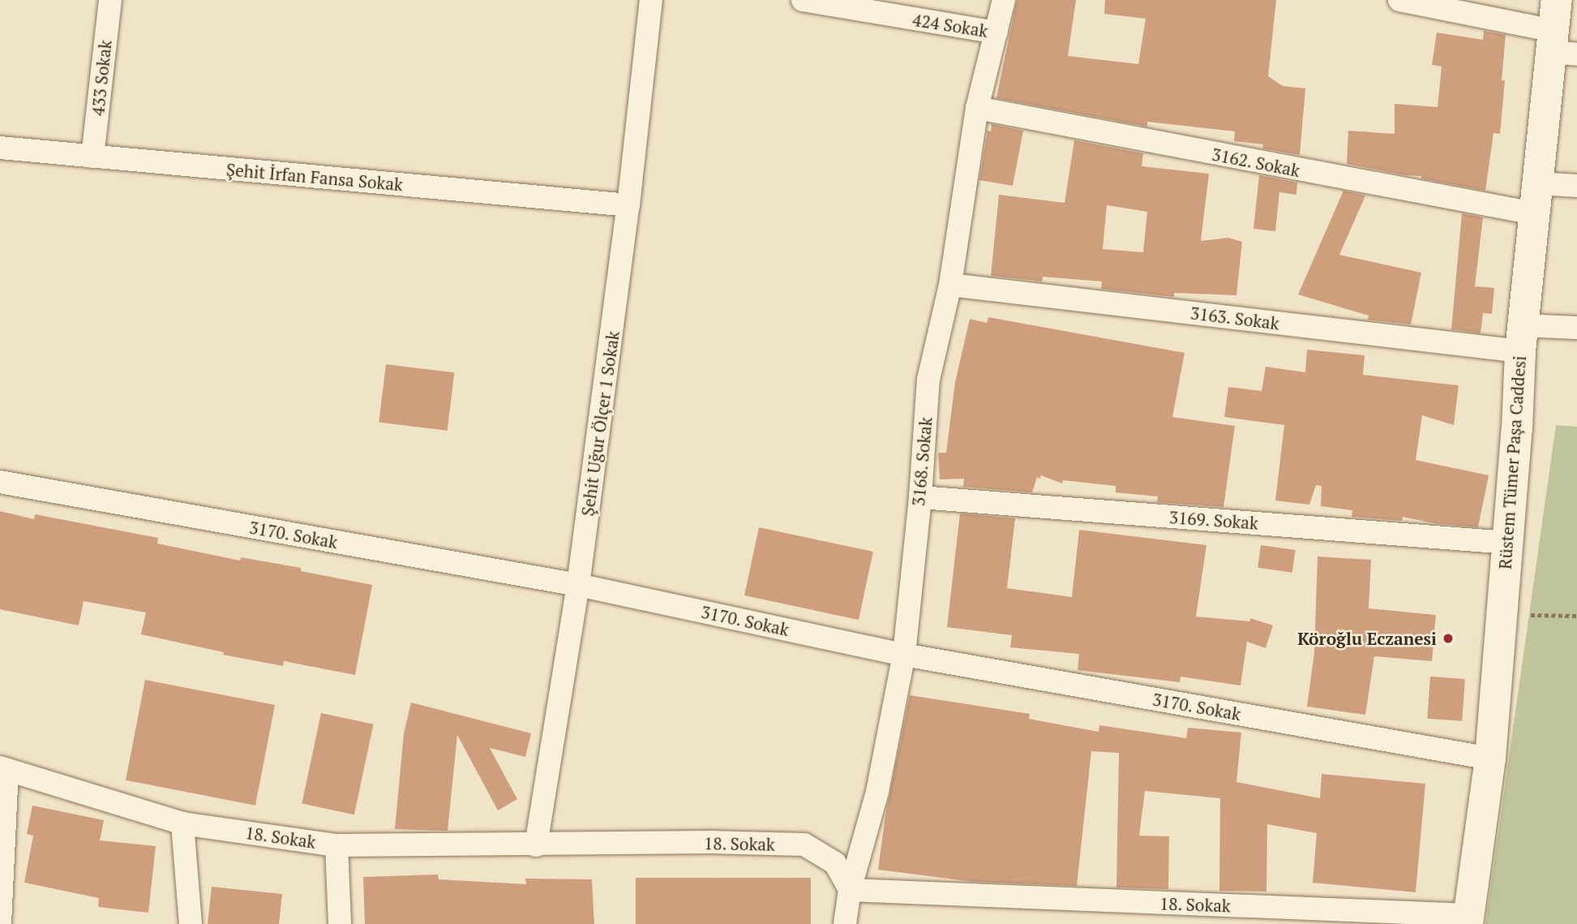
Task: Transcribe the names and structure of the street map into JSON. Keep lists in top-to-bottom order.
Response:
{
  "streets": {
    "street": [
      "424 Sokak",
      "433 Sokak",
      "3162. Sokak",
      "Şehit İrfan Fansa Sokak",
      "3163. Sokak",
      "Şehit Uğur Ölçer 1 Sokak",
      "3168. Sokak",
      "Rüstem Tümer Paşa Caddesi",
      "3169. Sokak",
      "3170. Sokak",
      "18. Sokak"
    ]
  },
  "crossings": [
    ["424 Sokak", "3168. Sokak"],
    ["433 Sokak", "Şehit İrfan Fansa Sokak"],
    ["3162. Sokak", "3168. Sokak"],
    ["3162. Sokak", "Rüstem Tümer Paşa Caddesi"],
    ["Şehit İrfan Fansa Sokak", "Şehit Uğur Ölçer 1 Sokak"],
    ["3163. Sokak", "3168. Sokak"],
    ["3163. Sokak", "Rüstem Tümer Paşa Caddesi"],
    ["Şehit Uğur Ölçer 1 Sokak", "3170. Sokak"],
    ["Şehit Uğur Ölçer 1 Sokak", "18. Sokak"],
    ["3168. Sokak", "3169. Sokak"],
    ["3168. Sokak", "3170. Sokak"],
    ["3168. Sokak", "18. Sokak"],
    ["Rüstem Tümer Paşa Caddesi", "3169. Sokak"],
    ["Rüstem Tümer Paşa Caddesi", "3170. Sokak"],
    ["Rüstem Tümer Paşa Caddesi", "18. Sokak"]
  ],
  "places": ["Köroğlu Eczanesi"]
}
